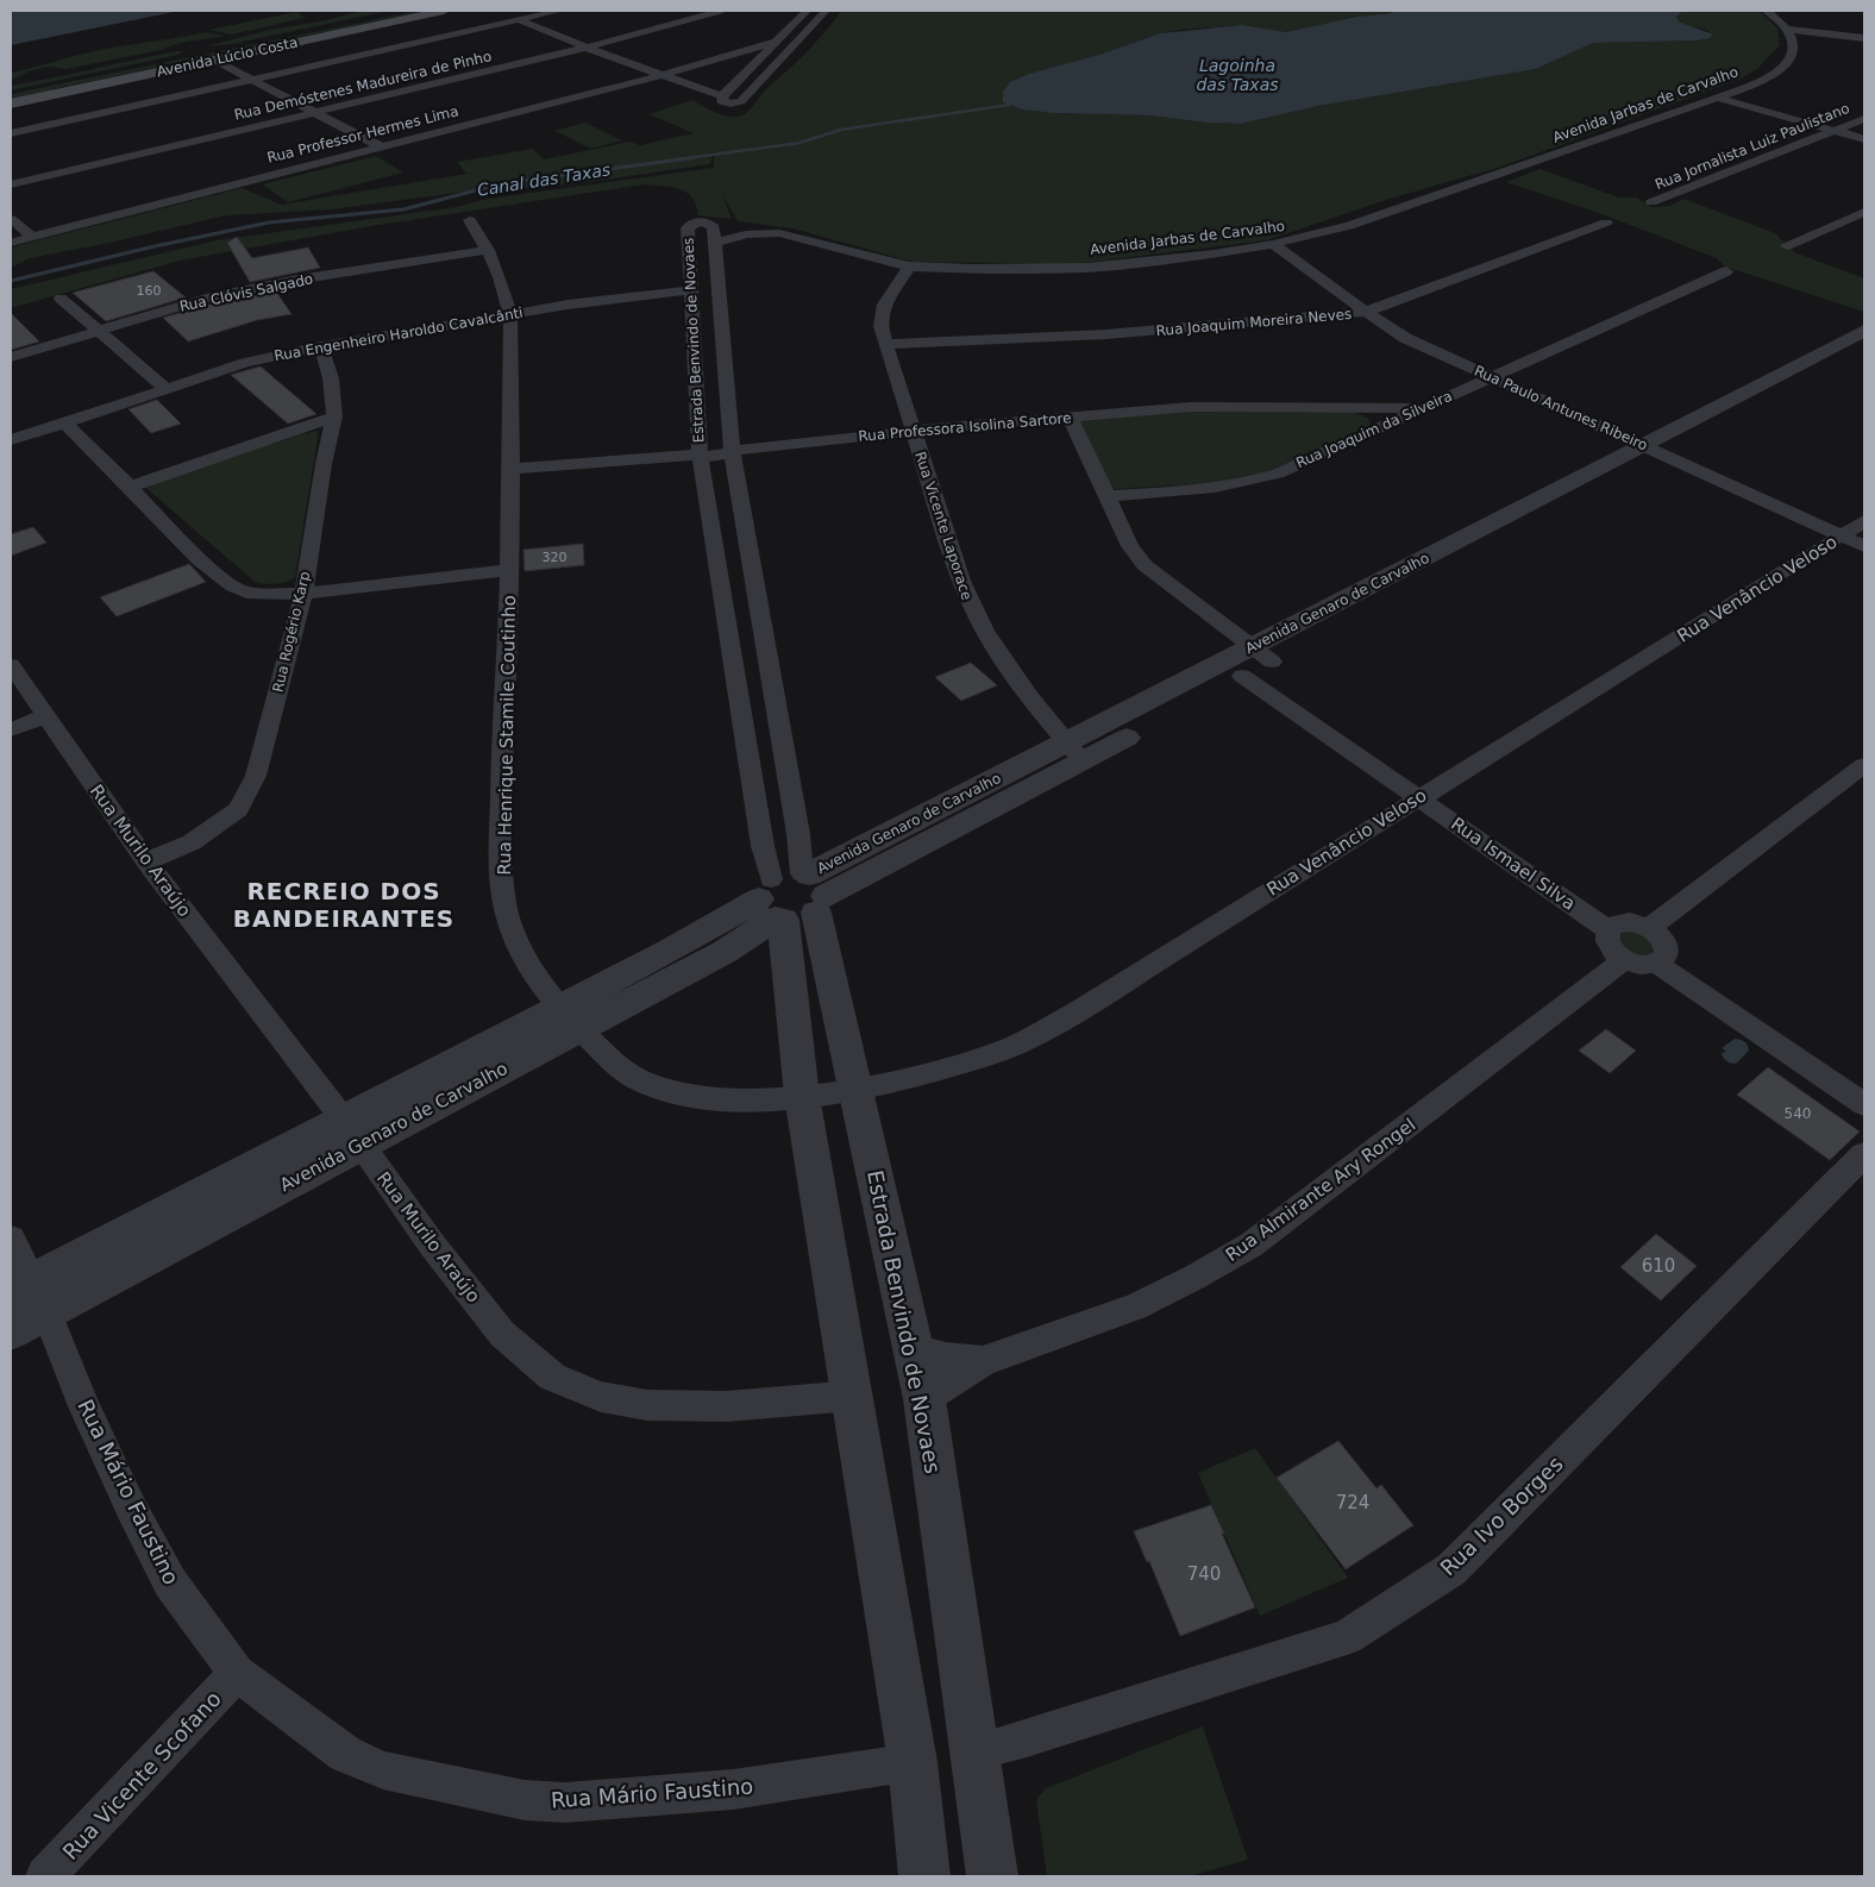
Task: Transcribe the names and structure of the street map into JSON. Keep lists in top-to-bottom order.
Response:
{
  "streets": {
    "main road": ["Avenida Lúcio Costa"],
    "street": [
      "Rua Demóstenes Madureira de Pinho",
      "Avenida Jarbas de Carvalho",
      "Rua Professor Hermes Lima",
      "Rua Jornalista Luiz Paulistano",
      "Rua Clóvis Salgado",
      "Rua Joaquim Moreira Neves",
      "Rua Engenheiro Haroldo Cavalcânti",
      "Estrada Benvindo de Novaes",
      "Rua Paulo Antunes Ribeiro",
      "Rua Professora Isolina Sartore",
      "Rua Joaquim da Silveira",
      "Rua Vicente Laporace",
      "Rua Venâncio Veloso",
      "Avenida Genaro de Carvalho",
      "Rua Rogério Karp",
      "Rua Henrique Stamile Coutinho",
      "Rua Murilo Araújo",
      "Rua Ismael Silva",
      "Rua Almirante Ary Rongel",
      "Rua Mário Faustino",
      "Rua Ivo Borges",
      "Rua Vicente Scofano"
    ]
  },
  "crossings": [
    ["Avenida Jarbas de Carvalho", "Estrada Benvindo de Novaes"],
    ["Avenida Jarbas de Carvalho", "Rua Paulo Antunes Ribeiro"],
    ["Avenida Jarbas de Carvalho", "Rua Vicente Laporace"],
    ["Rua Clóvis Salgado", "Rua Henrique Stamile Coutinho"],
    ["Rua Joaquim Moreira Neves", "Rua Paulo Antunes Ribeiro"],
    ["Rua Joaquim Moreira Neves", "Rua Vicente Laporace"],
    ["Rua Engenheiro Haroldo Cavalcânti", "Estrada Benvindo de Novaes"],
    ["Rua Engenheiro Haroldo Cavalcânti", "Rua Rogério Karp"],
    ["Rua Engenheiro Haroldo Cavalcânti", "Rua Henrique Stamile Coutinho"],
    ["Estrada Benvindo de Novaes", "Rua Professora Isolina Sartore"],
    ["Estrada Benvindo de Novaes", "Rua Venâncio Veloso"],
    ["Estrada Benvindo de Novaes", "Avenida Genaro de Carvalho"],
    ["Estrada Benvindo de Novaes", "Rua Henrique Stamile Coutinho"],
    ["Estrada Benvindo de Novaes", "Rua Murilo Araújo"],
    ["Estrada Benvindo de Novaes", "Rua Almirante Ary Rongel"],
    ["Estrada Benvindo de Novaes", "Rua Mário Faustino"],
    ["Estrada Benvindo de Novaes", "Rua Ivo Borges"],
    ["Rua Paulo Antunes Ribeiro", "Rua Joaquim da Silveira"],
    ["Rua Paulo Antunes Ribeiro", "Rua Venâncio Veloso"],
    ["Rua Paulo Antunes Ribeiro", "Avenida Genaro de Carvalho"],
    ["Rua Professora Isolina Sartore", "Rua Joaquim da Silveira"],
    ["Rua Professora Isolina Sartore", "Rua Vicente Laporace"],
    ["Rua Professora Isolina Sartore", "Rua Henrique Stamile Coutinho"],
    ["Rua Vicente Laporace", "Avenida Genaro de Carvalho"],
    ["Rua Venâncio Veloso", "Rua Henrique Stamile Coutinho"],
    ["Rua Venâncio Veloso", "Rua Ismael Silva"],
    ["Avenida Genaro de Carvalho", "Rua Henrique Stamile Coutinho"],
    ["Avenida Genaro de Carvalho", "Rua Murilo Araújo"],
    ["Avenida Genaro de Carvalho", "Rua Ismael Silva"],
    ["Avenida Genaro de Carvalho", "Rua Mário Faustino"],
    ["Rua Rogério Karp", "Rua Murilo Araújo"],
    ["Rua Ismael Silva", "Rua Almirante Ary Rongel"],
    ["Rua Mário Faustino", "Rua Vicente Scofano"]
  ],
  "districts": ["RECREIO DOS BANDEIRANTES"],
  "water": ["Lagoinha das Taxas", "Canal das Taxas"],
  "house_numbers": [
    "160",
    "320",
    "540",
    "610",
    "724",
    "740"
  ]
}
